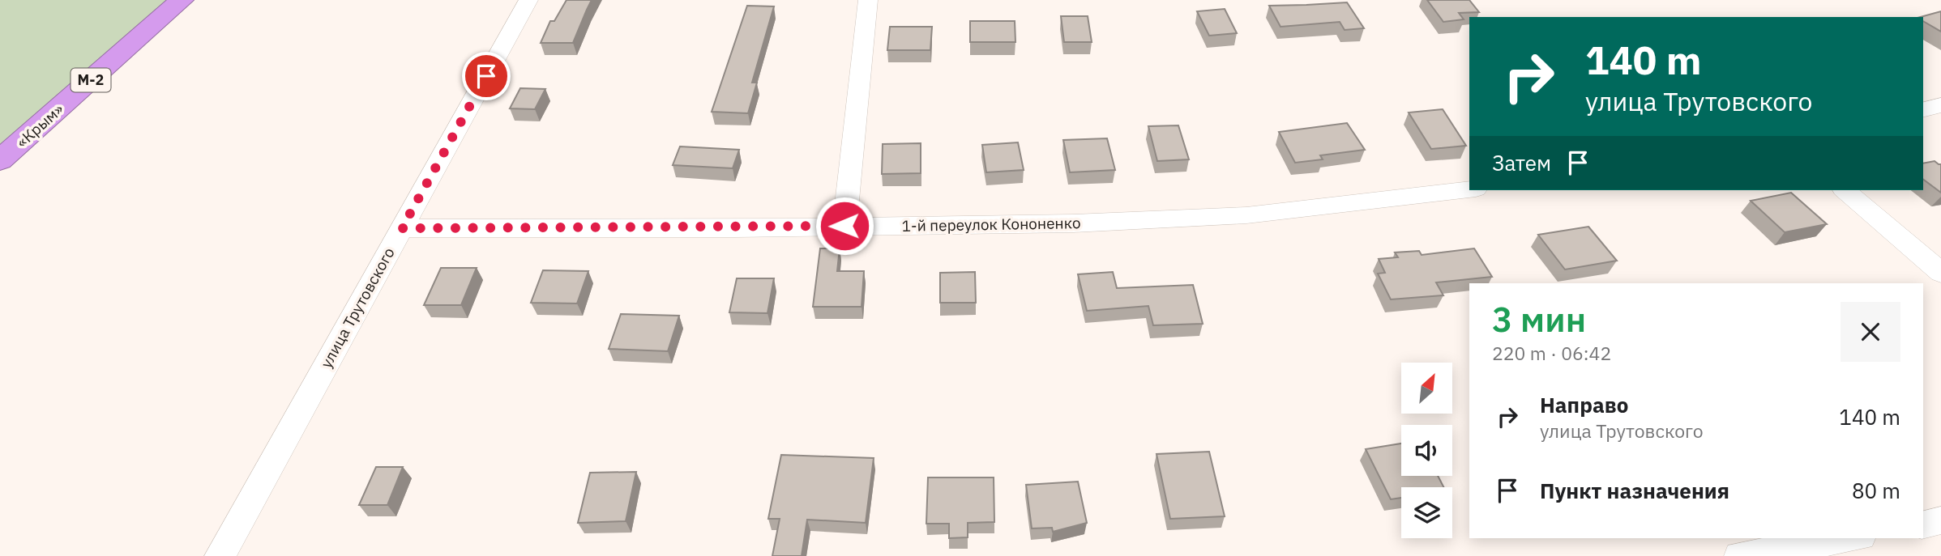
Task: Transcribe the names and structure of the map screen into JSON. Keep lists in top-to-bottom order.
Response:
{
  "streets": {
    "highway": ["М-2", "«Крым»"],
    "street": ["1-й переулок Кононенко", "улица Трутовского"]
  },
  "crossings": [
    ["1-й переулок Кононенко", "улица Трутовского"]
  ],
  "north": "top right",
  "page": {
    "turn": ["140 m", "улица Трутовского"],
    "then": "Затем",
    "heading": ["3 мин", "220 m · 06:42"],
    "list": [
      {
        "name": "Направо",
        "note": "улица Трутовского",
        "value": "140 m"
      },
      {
        "name": "Пункт назначения",
        "value": "80 m"
      }
    ]
  }
}
